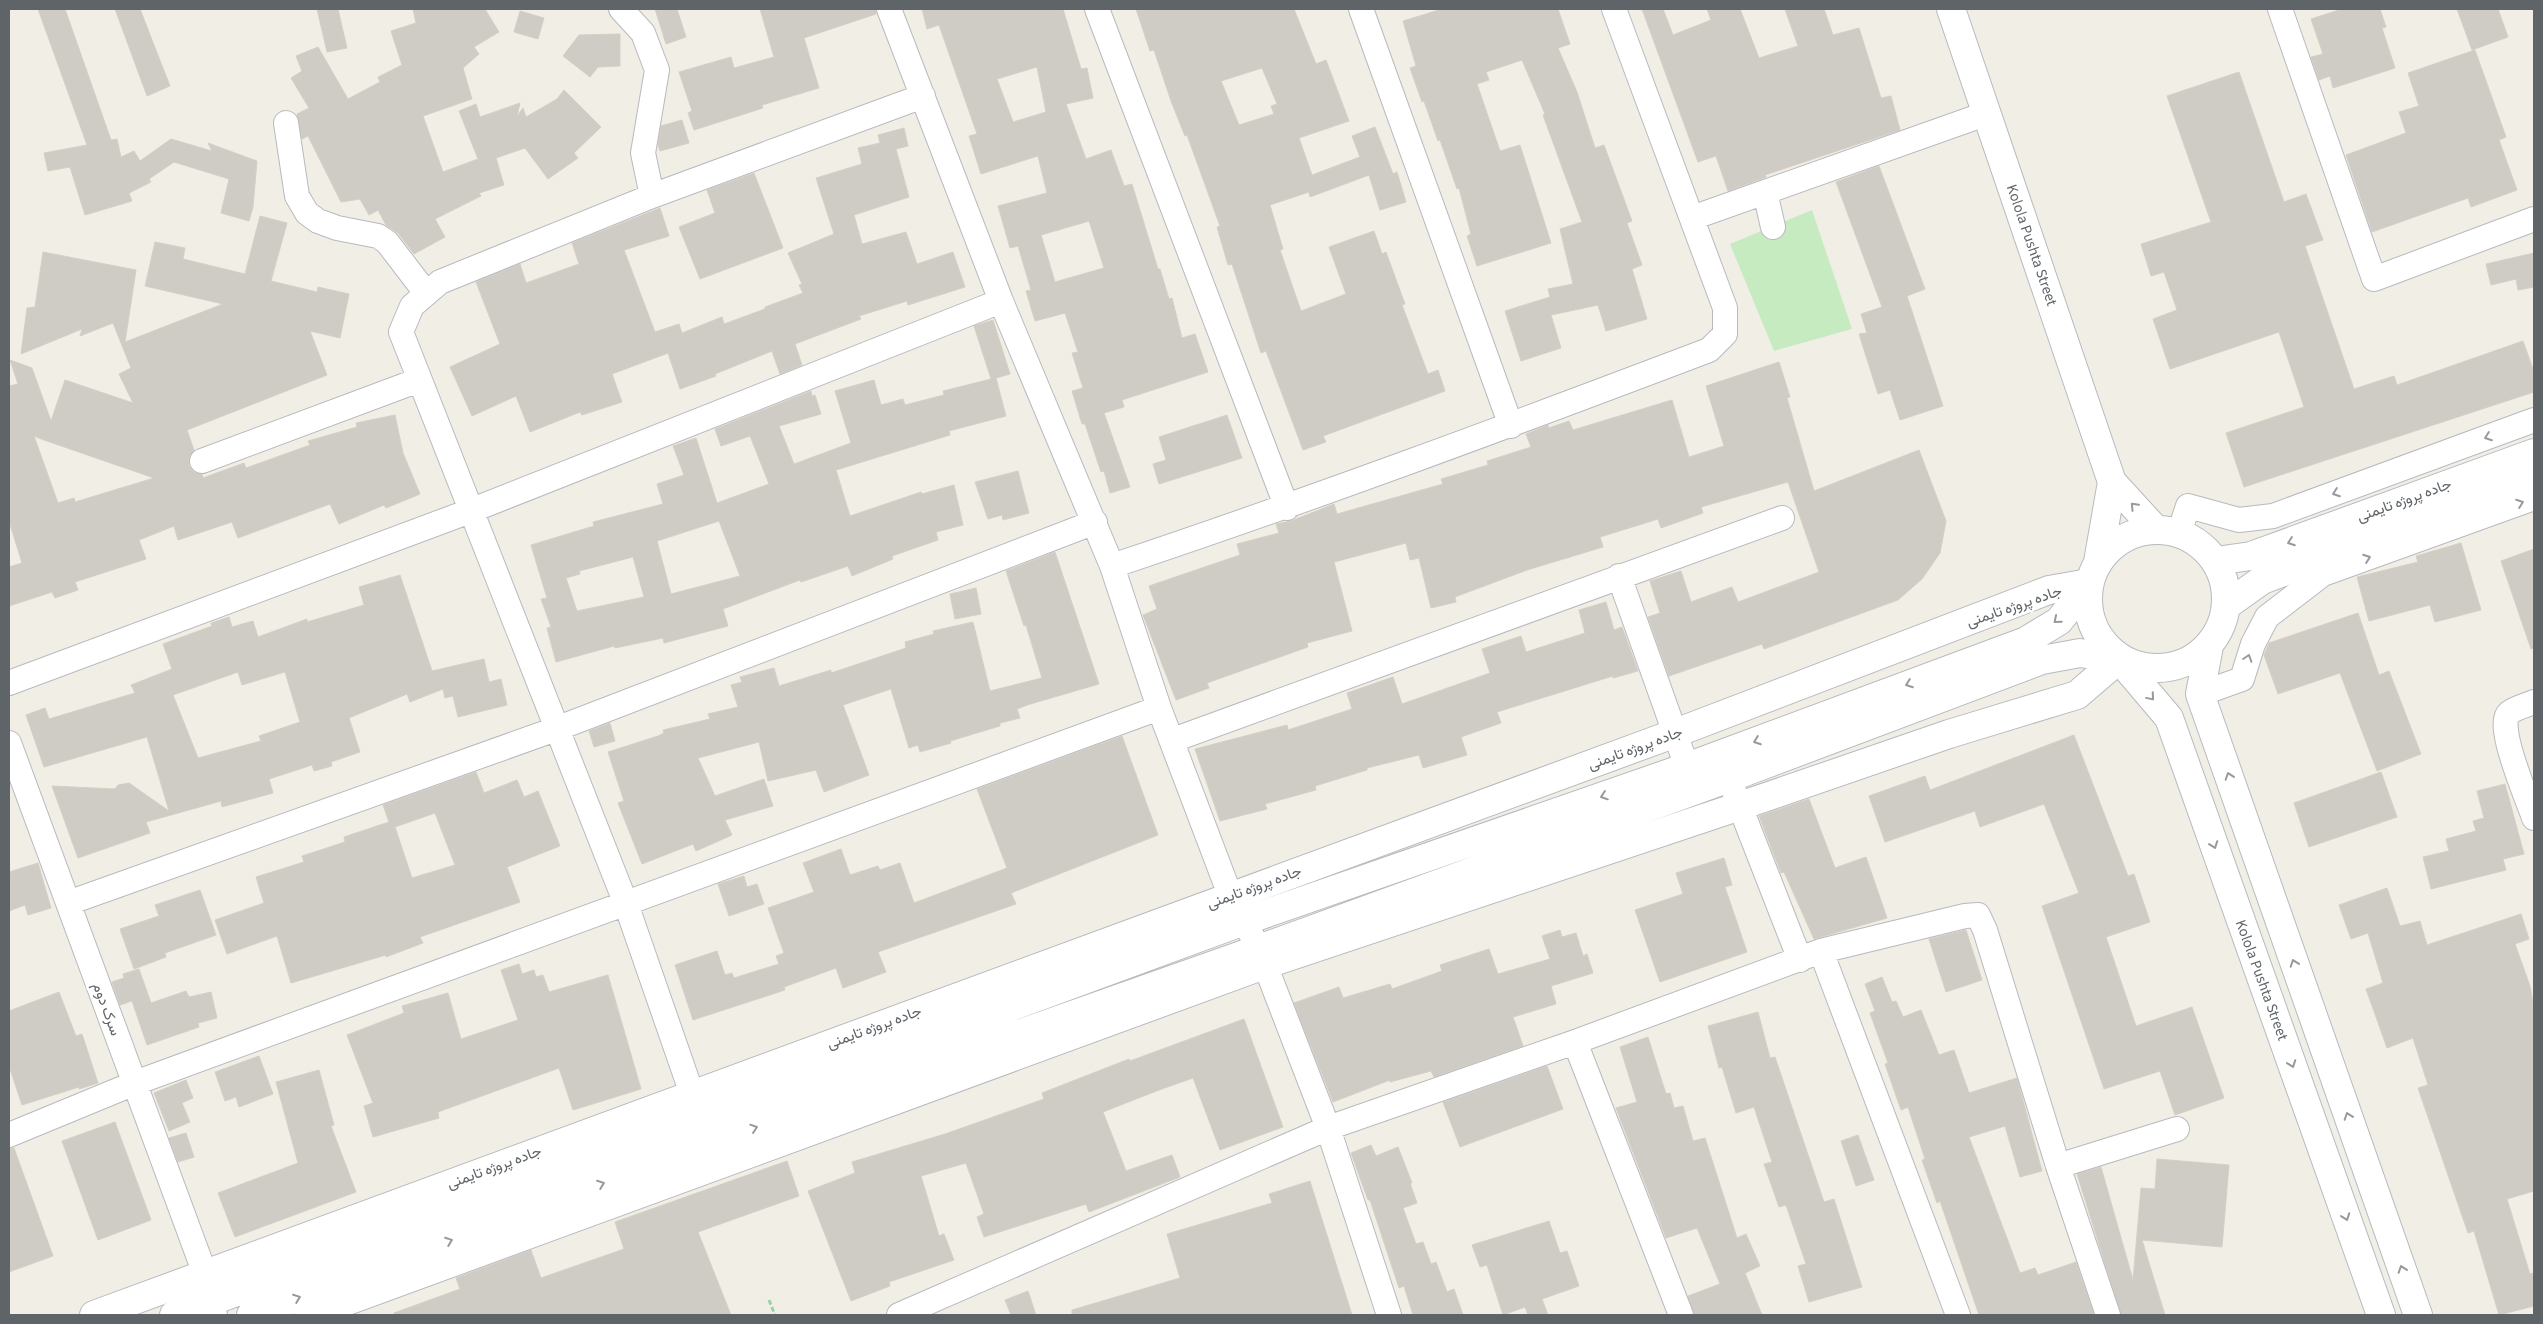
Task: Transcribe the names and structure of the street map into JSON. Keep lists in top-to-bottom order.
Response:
{
  "streets": {
    "main road": ["Kolola Pushta Street", "جاده پروژه تایمنی"],
    "street": ["سرک دوم"]
  },
  "crossings": [
    ["Kolola Pushta Street", "جاده پروژه تایمنی"],
    ["جاده پروژه تایمنی", "سرک دوم"]
  ]
}
